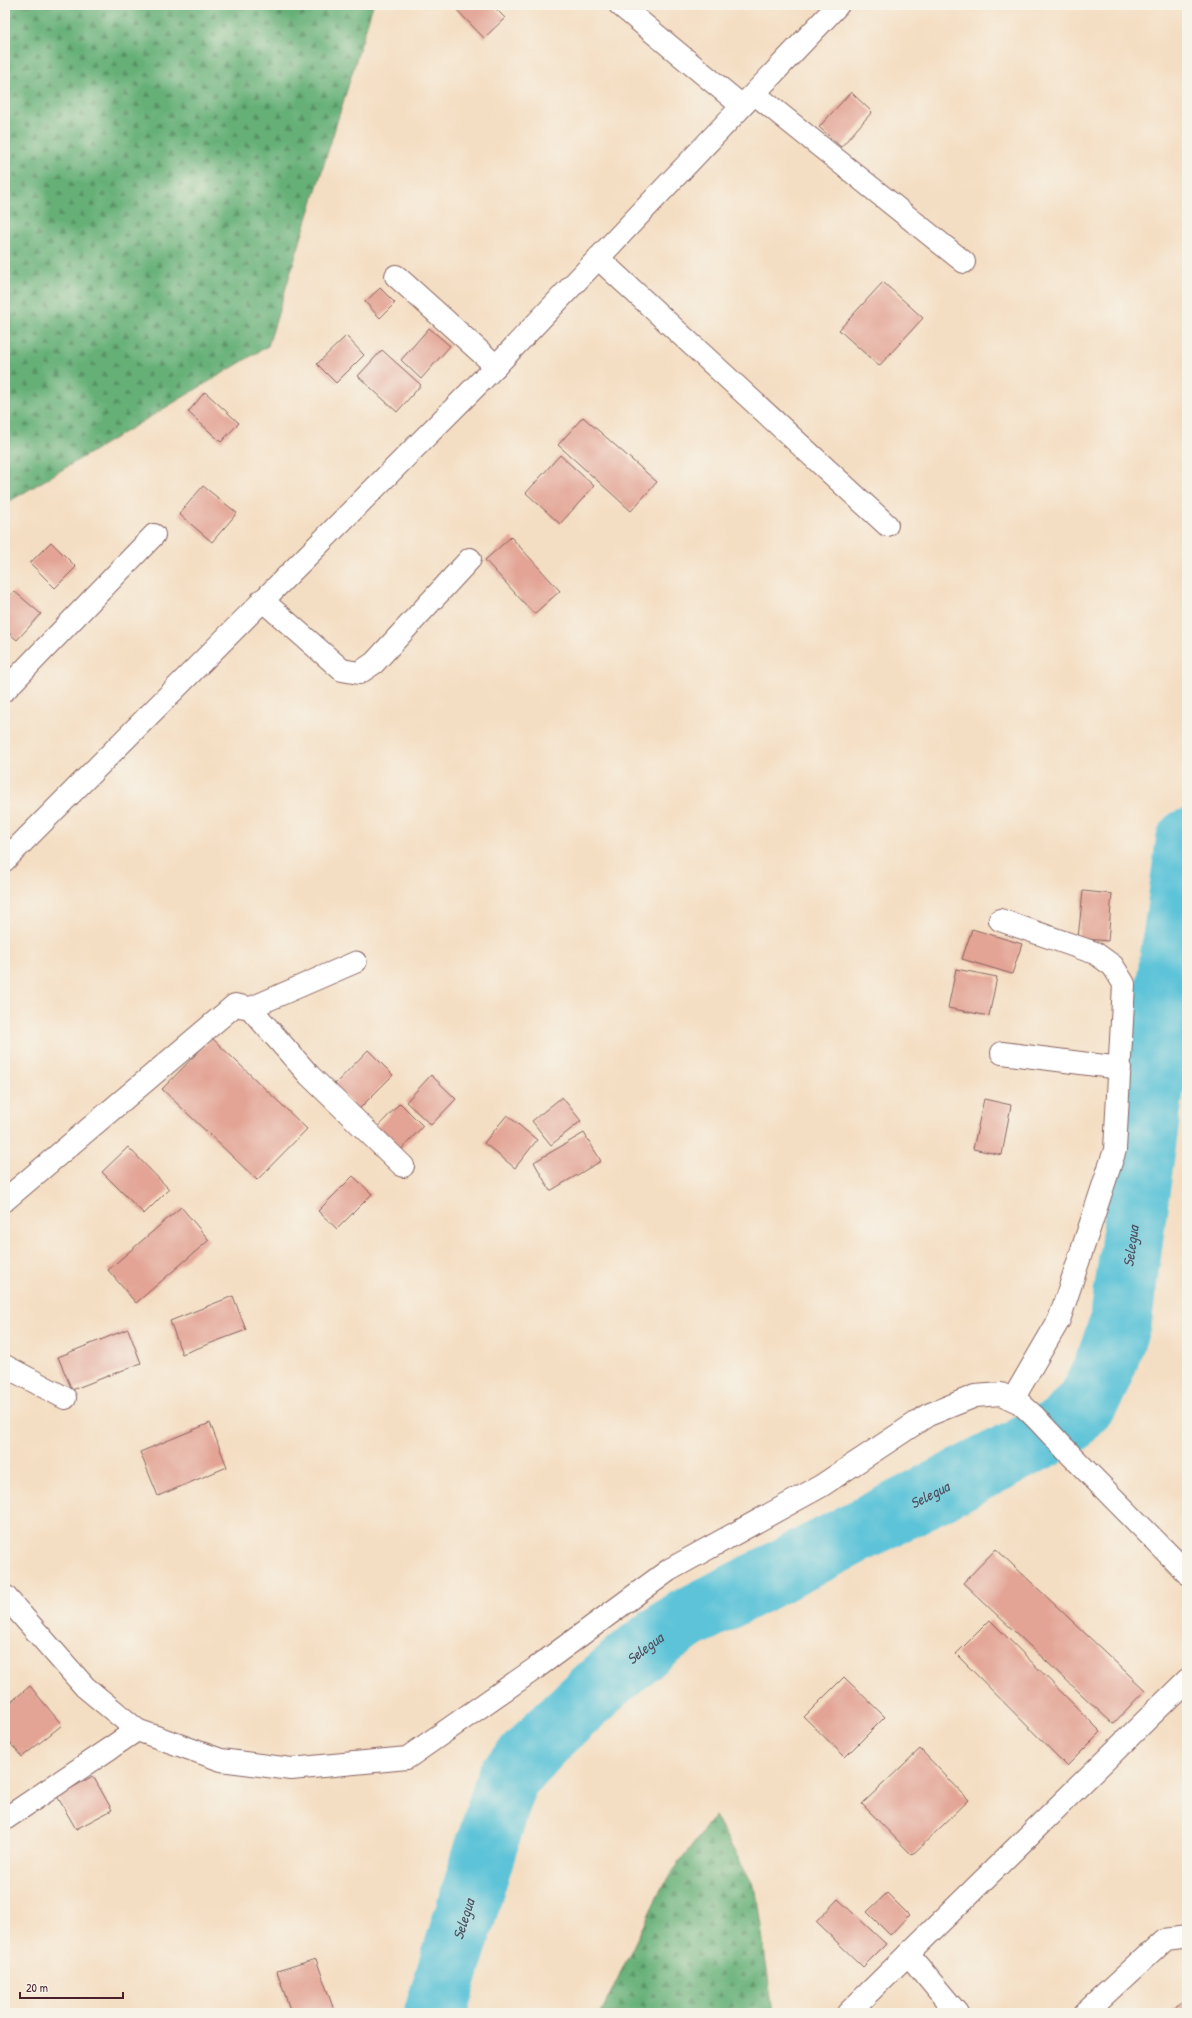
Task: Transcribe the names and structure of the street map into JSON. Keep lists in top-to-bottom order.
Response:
{
  "water": ["Selegua"],
  "scale_bar": "20 m"
}
